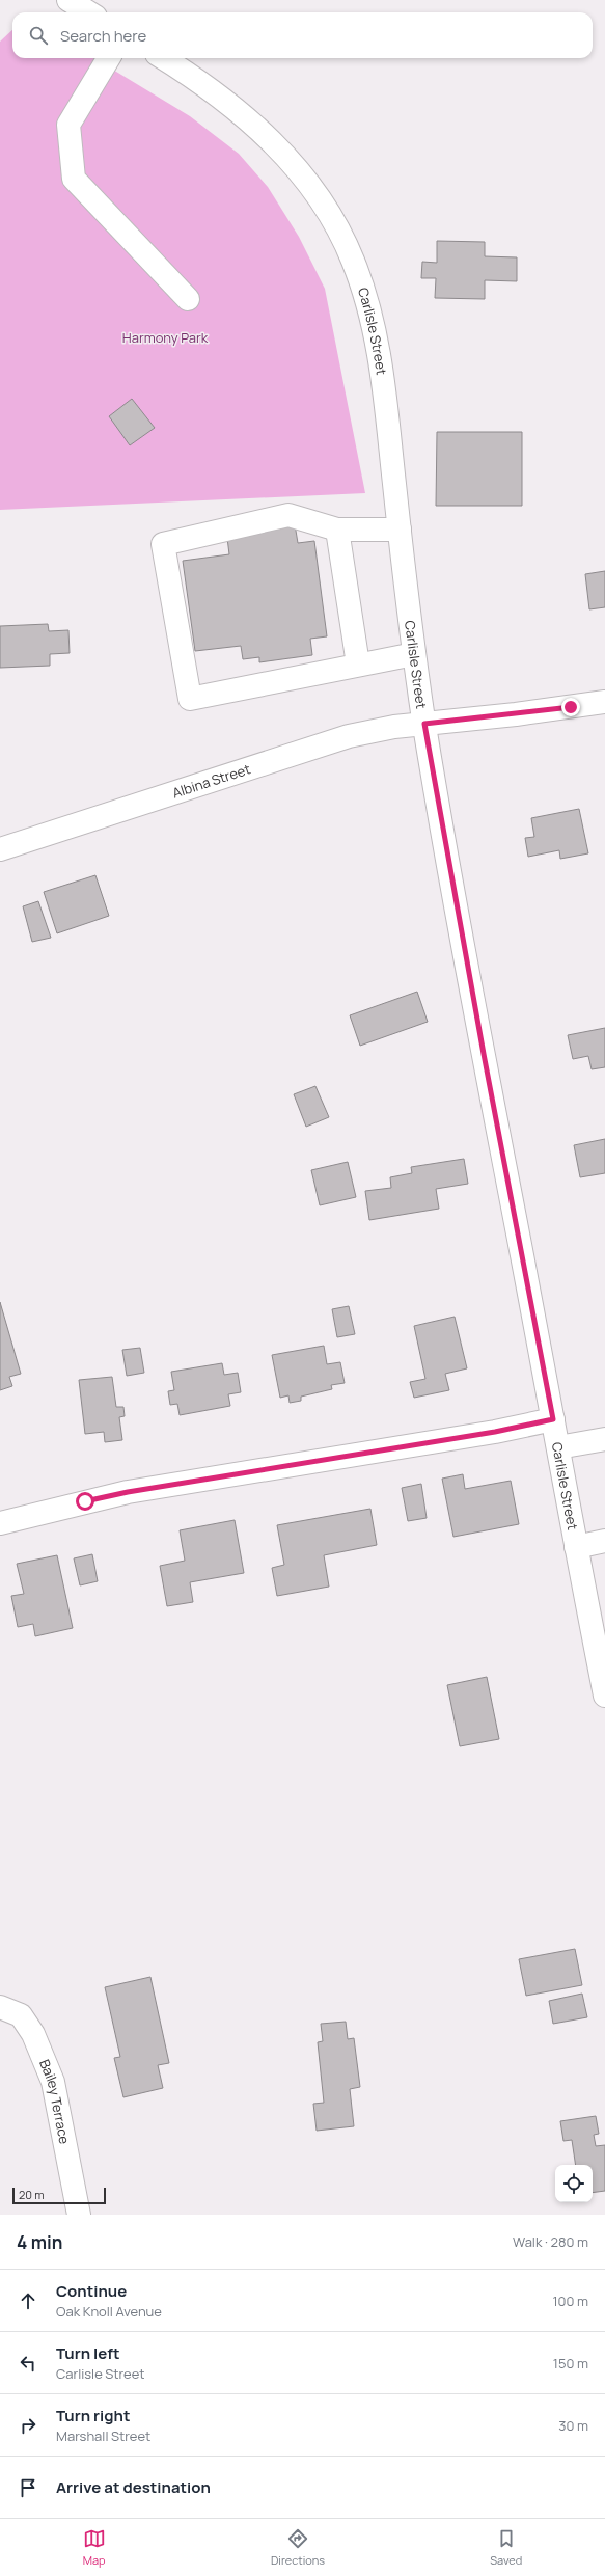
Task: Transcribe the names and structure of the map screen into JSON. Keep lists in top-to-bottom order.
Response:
{
  "streets": {
    "street": ["Carlisle Street", "Albina Street", "Bailey Terrace"]
  },
  "crossings": [
    ["Carlisle Street", "Albina Street"]
  ],
  "parks": ["Harmony Park"],
  "scale_bar": "20 m",
  "page": {
    "search": "Search here",
    "scale": "20 m",
    "heading": ["4 min", "Walk · 280 m"],
    "list": [
      ["Continue", "Oak Knoll Avenue", "100 m"],
      ["Turn left", "Carlisle Street", "150 m"],
      ["Turn right", "Marshall Street", "30 m"],
      "Arrive at destination"
    ],
    "nav": ["Map", "Directions", "Saved"]
  }
}
